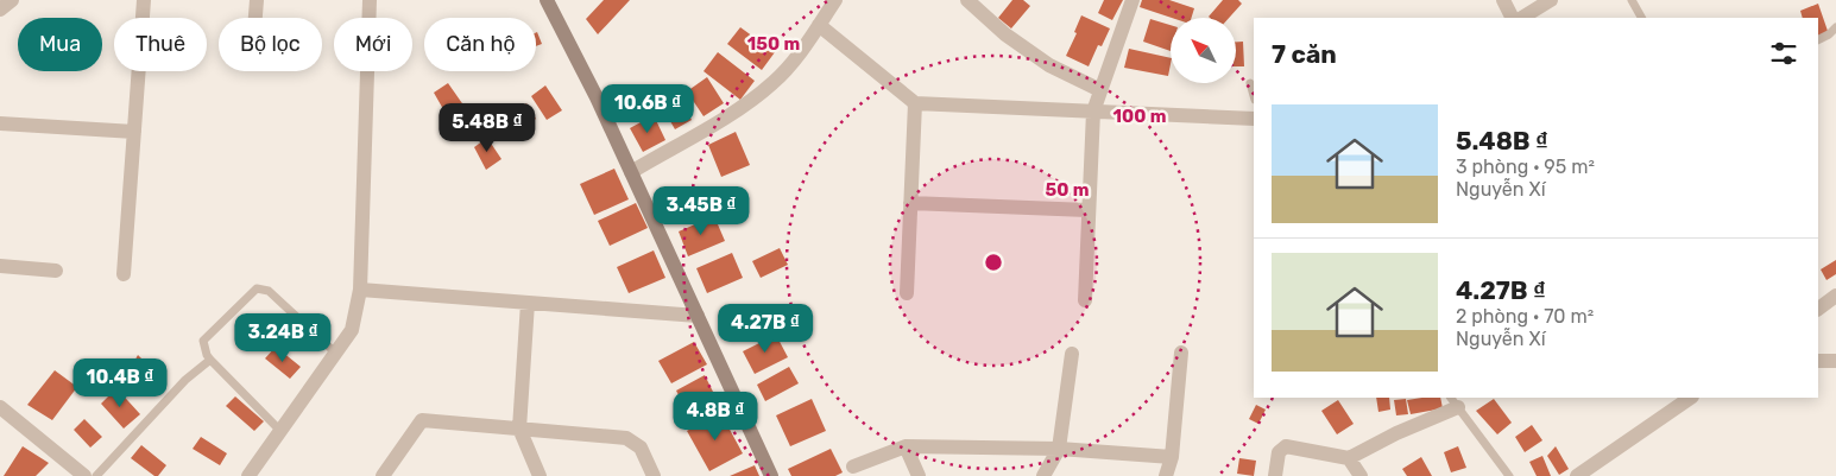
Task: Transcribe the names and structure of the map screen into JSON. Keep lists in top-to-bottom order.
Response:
{
  "north": "top left",
  "page": {
    "chip": [
      "Mua",
      "Thuê",
      "Bộ lọc",
      "Mới",
      "Căn hộ"
    ],
    "heading": "7 căn",
    "price": [
      "10.6B ₫",
      "5.48B ₫",
      "3.45B ₫",
      "4.27B ₫",
      "3.24B ₫",
      "10.4B ₫",
      "4.8B ₫"
    ],
    "list": [
      {
        "name": "5.48B ₫",
        "note": "3 phòng · 95 m² · Nguyễn Xí"
      },
      {
        "name": "4.27B ₫",
        "note": "2 phòng · 70 m² · Nguyễn Xí"
      }
    ]
  },
  "rings": ["150 m", "100 m", "50 m"]
}
